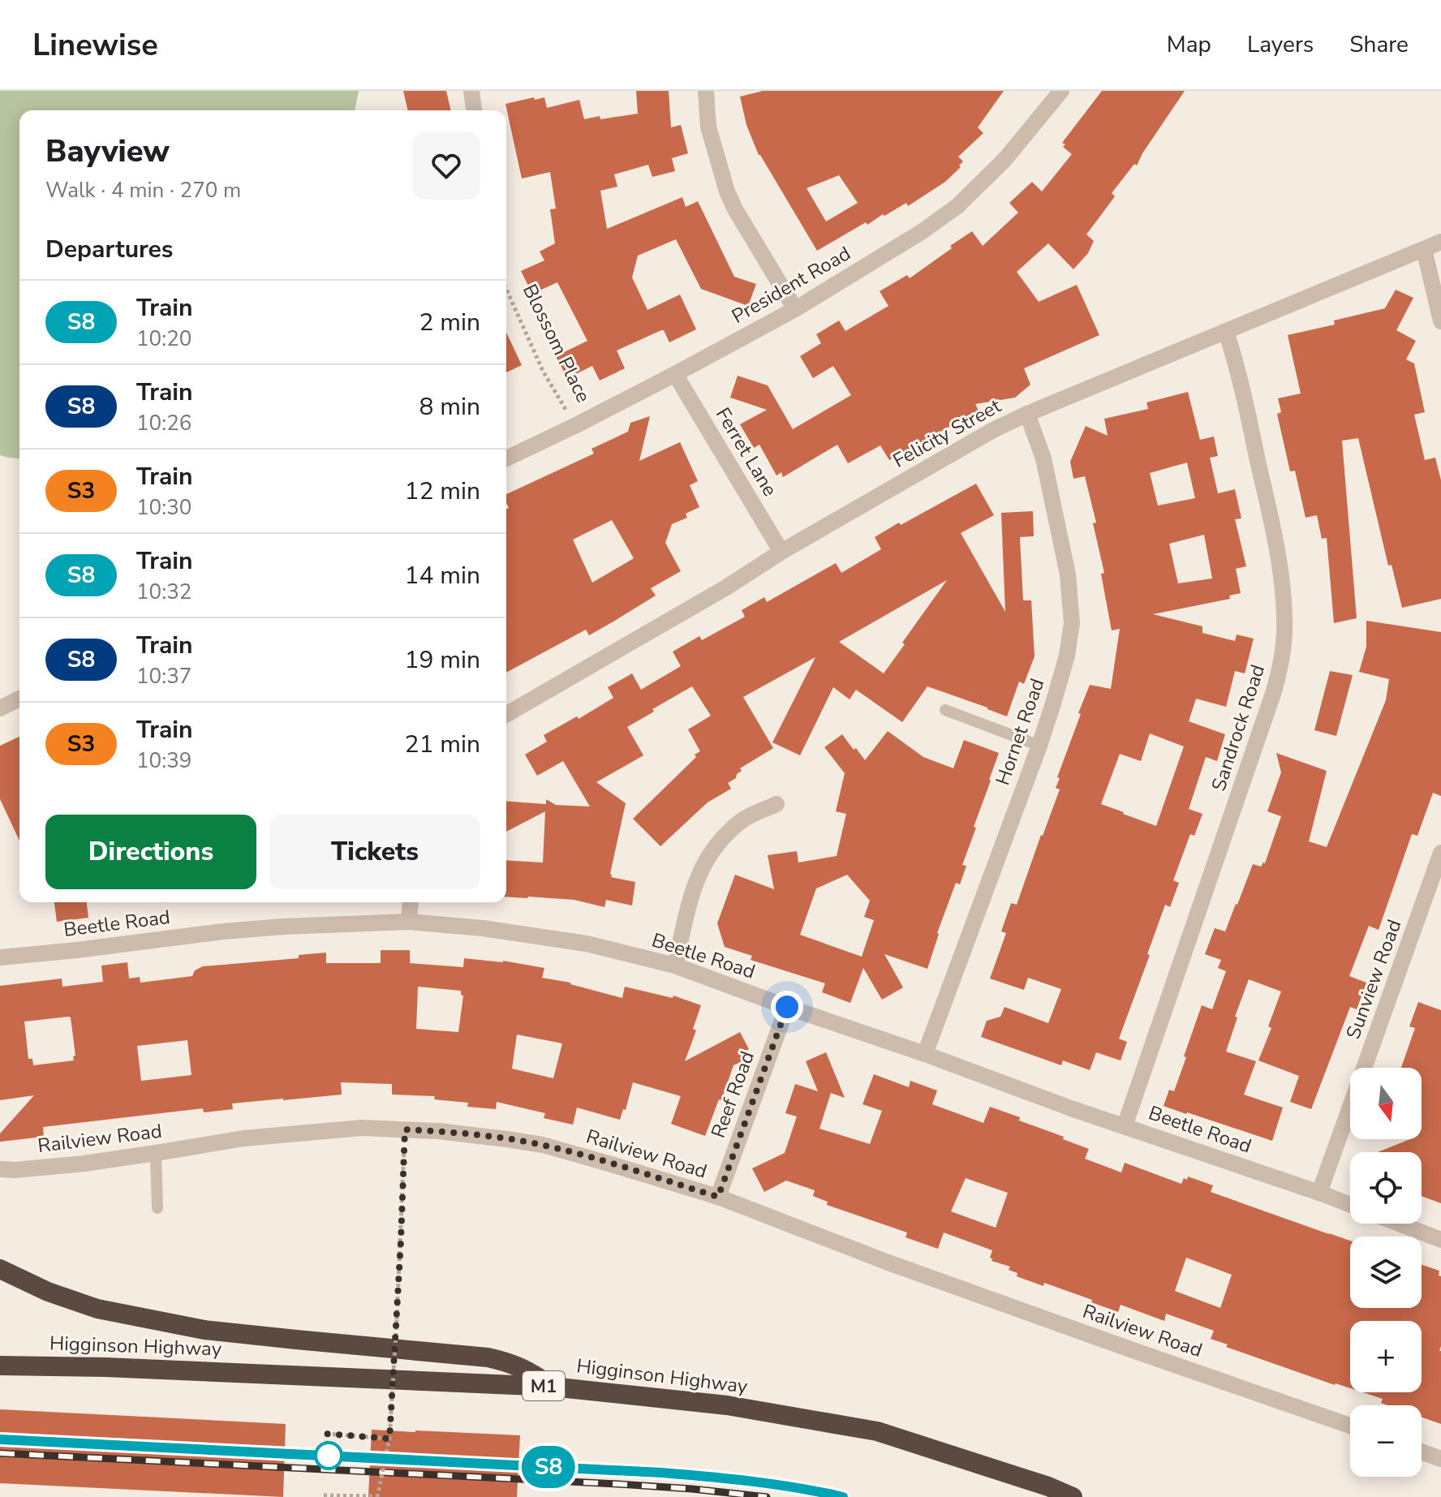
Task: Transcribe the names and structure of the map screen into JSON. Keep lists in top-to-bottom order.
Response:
{
  "streets": {
    "highway": ["Higginson Highway", "M1"],
    "street": [
      "President Road",
      "Felicity Street",
      "Ferret Lane",
      "Sandrock Road",
      "Hornet Road",
      "Beetle Road",
      "Sunview Road",
      "Reef Road",
      "Railview Road"
    ],
    "path": ["Blossom Place"]
  },
  "crossings": [
    ["President Road", "Blossom Place"],
    ["President Road", "Ferret Lane"],
    ["Felicity Street", "Ferret Lane"],
    ["Felicity Street", "Sandrock Road"],
    ["Felicity Street", "Hornet Road"],
    ["Sandrock Road", "Beetle Road"],
    ["Hornet Road", "Beetle Road"],
    ["Beetle Road", "Sunview Road"],
    ["Beetle Road", "Reef Road"],
    ["Reef Road", "Railview Road"]
  ],
  "north": "bottom",
  "page": {
    "header": "Linewise",
    "nav": ["Map", "Layers", "Share"],
    "on_map": "S8",
    "heading": [
      ["Bayview", "Walk · 4 min · 270 m"],
      "Departures"
    ],
    "list": [
      {
        "mark": "S8",
        "name": "Train",
        "note": "10:20",
        "value": "2 min"
      },
      {
        "mark": "S8",
        "name": "Train",
        "note": "10:26",
        "value": "8 min"
      },
      {
        "mark": "S3",
        "name": "Train",
        "note": "10:30",
        "value": "12 min"
      },
      {
        "mark": "S8",
        "name": "Train",
        "note": "10:32",
        "value": "14 min"
      },
      {
        "mark": "S8",
        "name": "Train",
        "note": "10:37",
        "value": "19 min"
      },
      {
        "mark": "S3",
        "name": "Train",
        "note": "10:39",
        "value": "21 min"
      }
    ],
    "buttons": ["Directions", "Tickets"],
    "map_buttons": ["+", "−"]
  }
}
